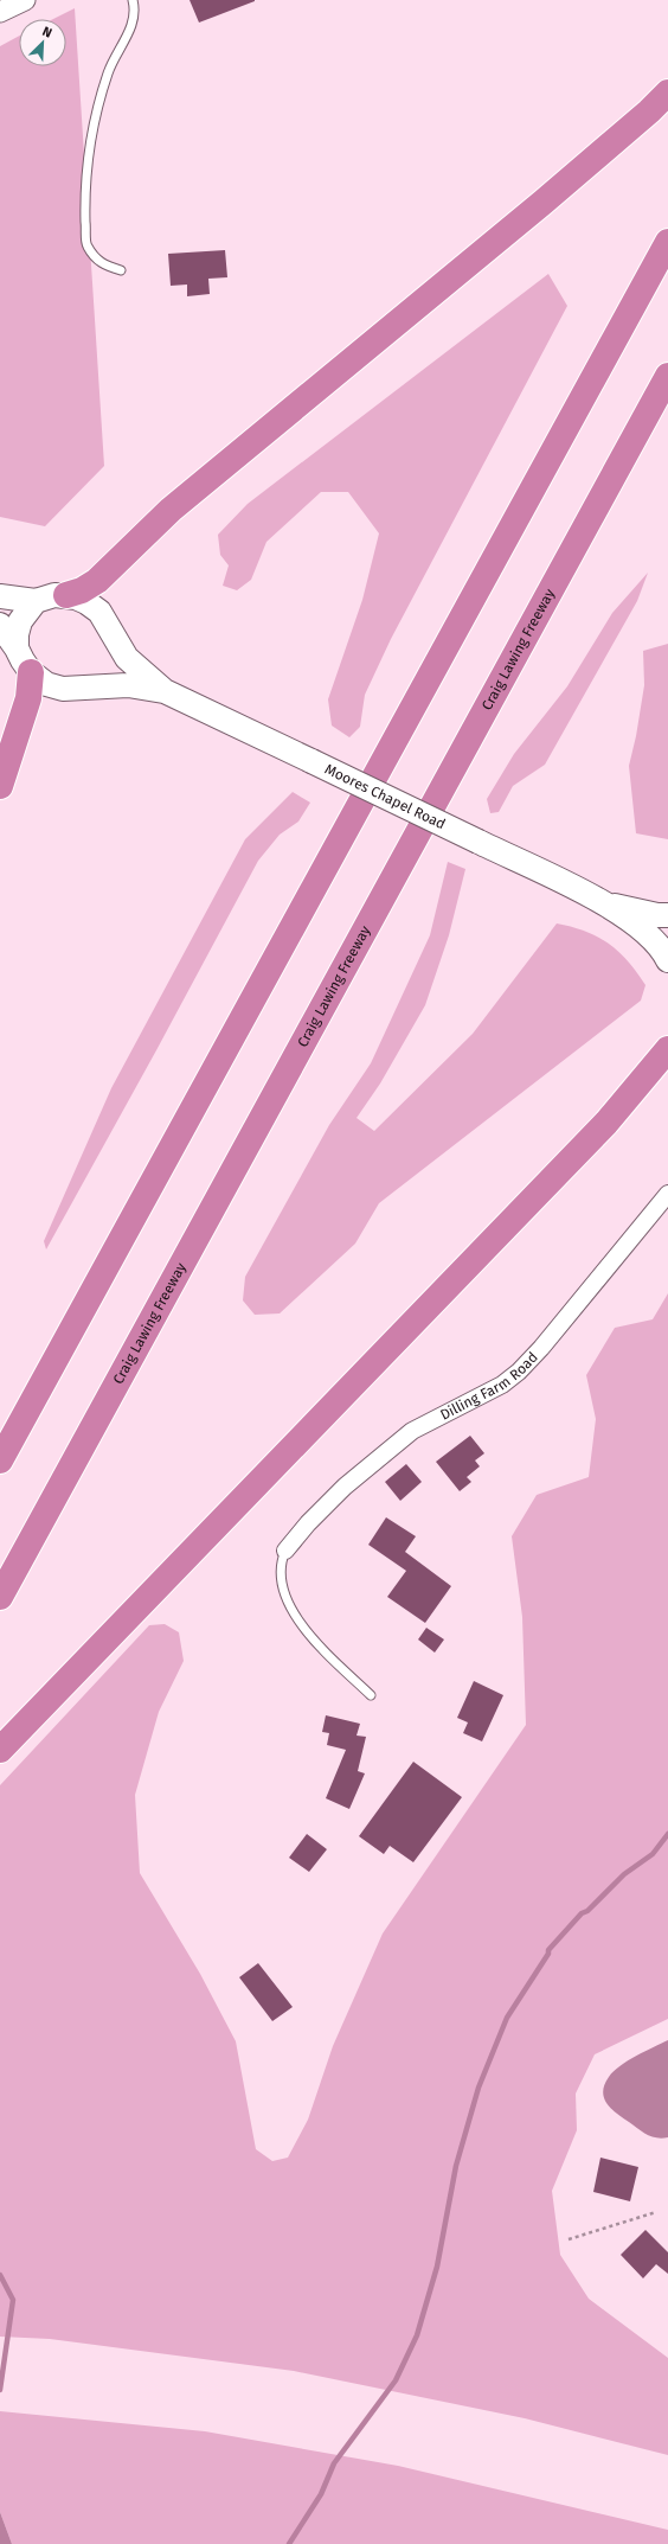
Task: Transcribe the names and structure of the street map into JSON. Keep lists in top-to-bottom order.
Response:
{
  "streets": {
    "highway": ["Craig Lawing Freeway"],
    "main road": ["Moores Chapel Road"],
    "street": ["Dilling Farm Road"]
  },
  "north": "top right"
}
